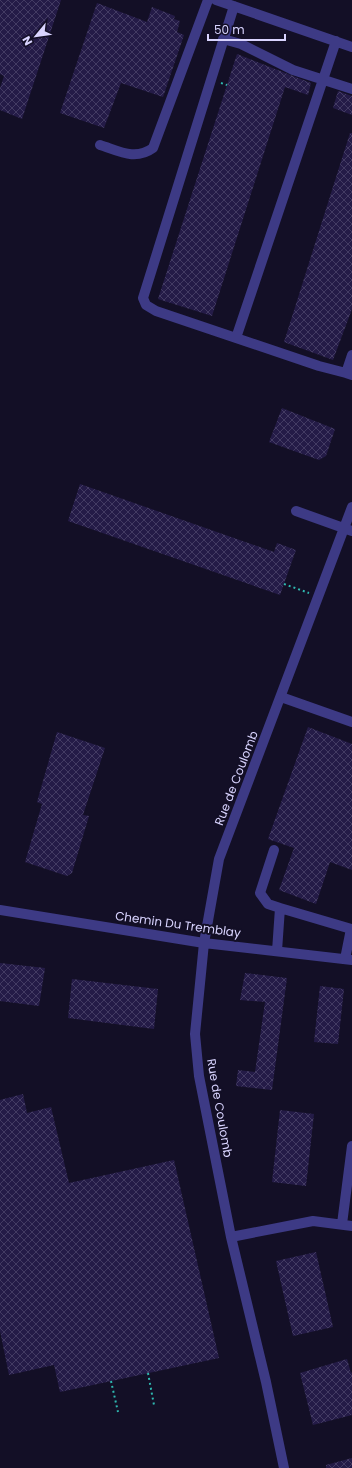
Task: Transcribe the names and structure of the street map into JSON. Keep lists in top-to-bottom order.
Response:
{
  "streets": {
    "street": ["Rue de Coulomb", "Chemin Du Tremblay"]
  },
  "crossings": [
    ["Rue de Coulomb", "Chemin Du Tremblay"]
  ],
  "scale_bar": "50 m",
  "north": "bottom left"
}
